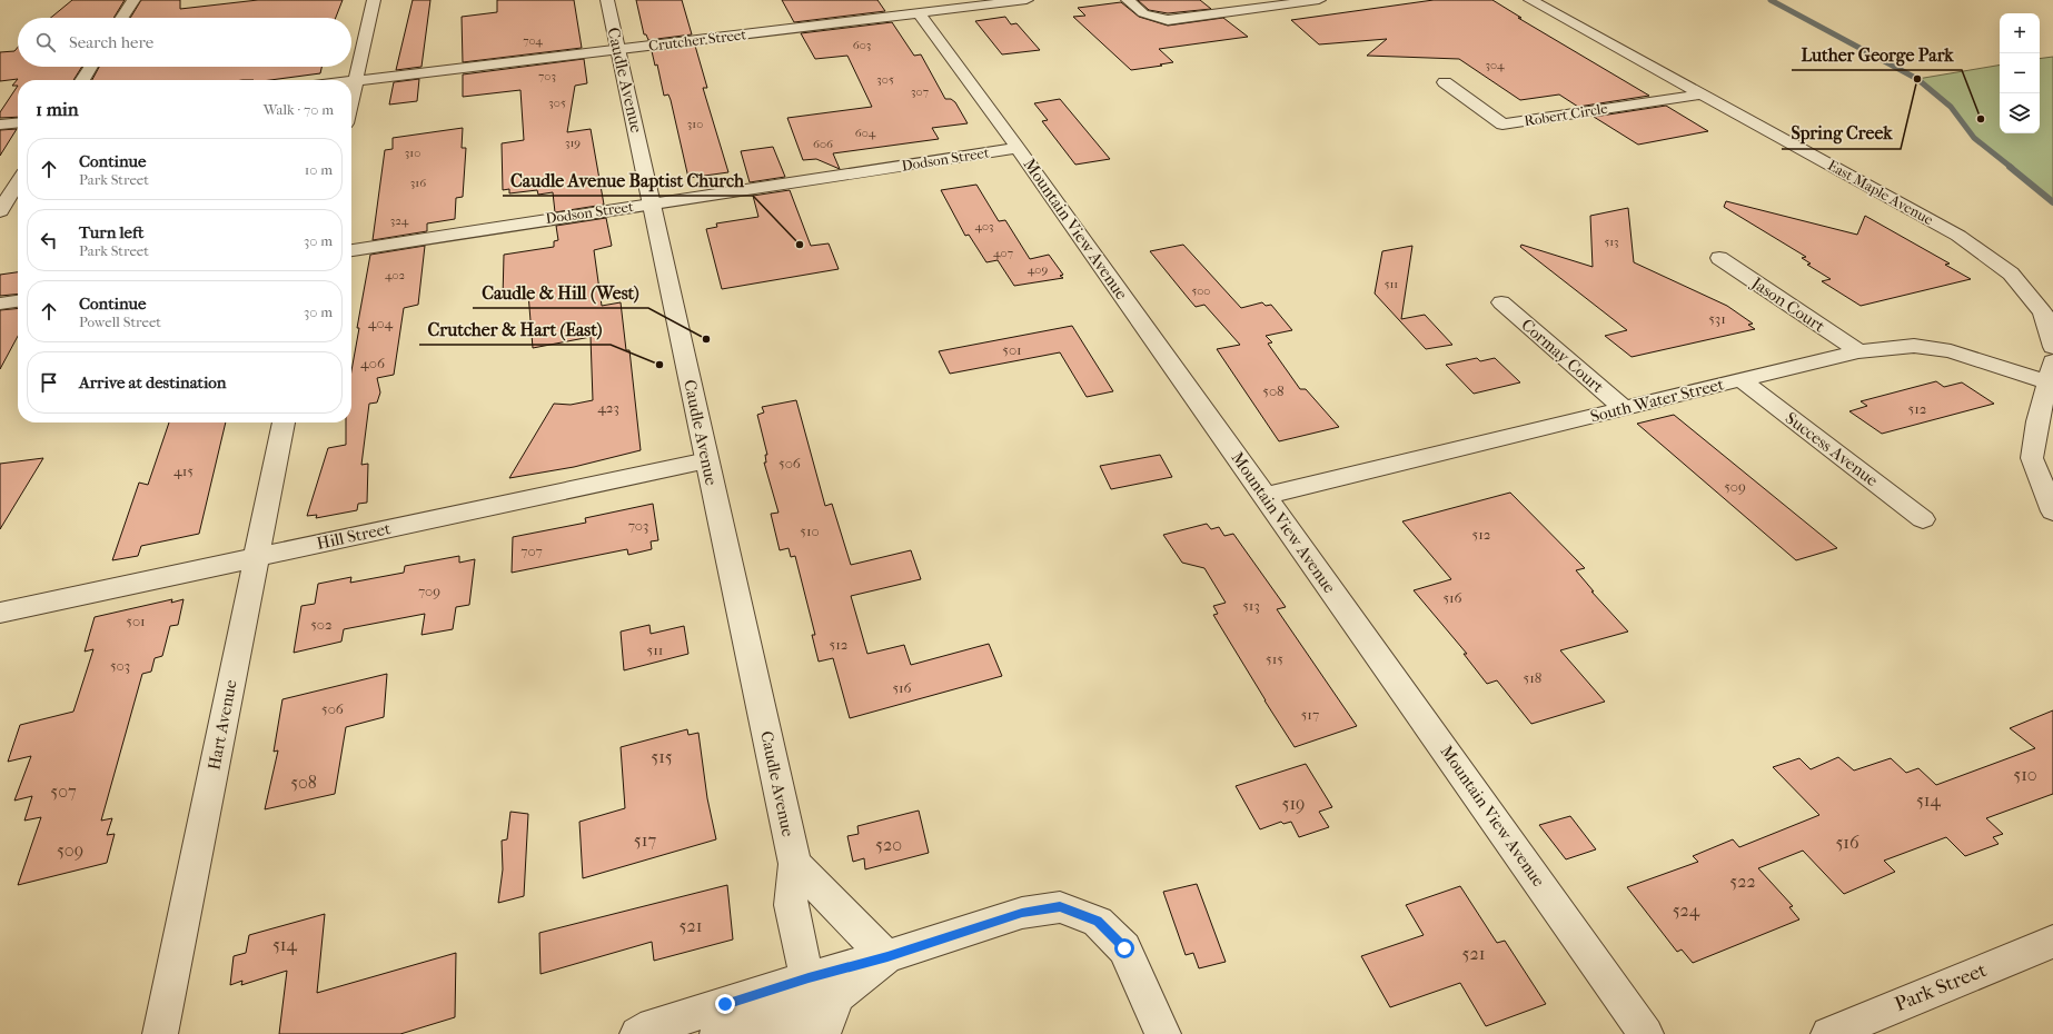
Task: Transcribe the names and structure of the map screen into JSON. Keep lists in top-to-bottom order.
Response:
{
  "streets": {
    "street": [
      "Crutcher Street",
      "Caudle Avenue",
      "Robert Circle",
      "Dodson Street",
      "East Maple Avenue",
      "Mountain View Avenue",
      "Jason Court",
      "Cormay Court",
      "South Water Street",
      "Success Avenue",
      "Hill Street",
      "Hart Avenue",
      "Park Street"
    ]
  },
  "crossings": [
    ["Crutcher Street", "Caudle Avenue"],
    ["Crutcher Street", "Mountain View Avenue"],
    ["Caudle Avenue", "Dodson Street"],
    ["Caudle Avenue", "Hill Street"],
    ["Robert Circle", "East Maple Avenue"],
    ["Dodson Street", "Mountain View Avenue"],
    ["Mountain View Avenue", "South Water Street"],
    ["Jason Court", "South Water Street"],
    ["Cormay Court", "South Water Street"],
    ["South Water Street", "Success Avenue"],
    ["Hill Street", "Hart Avenue"]
  ],
  "places": [
    "Spring Creek",
    "Luther George Park",
    "Caudle Avenue Baptist Church",
    "Caudle & Hill (West)",
    "Crutcher & Hart (East)"
  ],
  "house_numbers": [
    "704",
    "603",
    "304",
    "703",
    "305",
    "307",
    "305",
    "310",
    "604",
    "319",
    "606",
    "310",
    "316",
    "324",
    "403",
    "513",
    "407",
    "409",
    "402",
    "511",
    "500",
    "531",
    "404",
    "501",
    "406",
    "508",
    "423",
    "512",
    "506",
    "415",
    "509",
    "703",
    "510",
    "512",
    "707",
    "709",
    "516",
    "513",
    "501",
    "502",
    "512",
    "511",
    "515",
    "503",
    "518",
    "516",
    "506",
    "517",
    "515",
    "510",
    "508",
    "507",
    "514",
    "519",
    "517",
    "516",
    "520",
    "509",
    "522",
    "524",
    "521",
    "514",
    "521"
  ],
  "page": {
    "map_buttons": ["+", "−"],
    "search": "Search here",
    "heading": ["1 min", "Walk · 70 m"],
    "list": [
      ["Continue", "Park Street", "10 m"],
      ["Turn left", "Park Street", "30 m"],
      ["Continue", "Powell Street", "30 m"],
      "Arrive at destination"
    ]
  }
}
